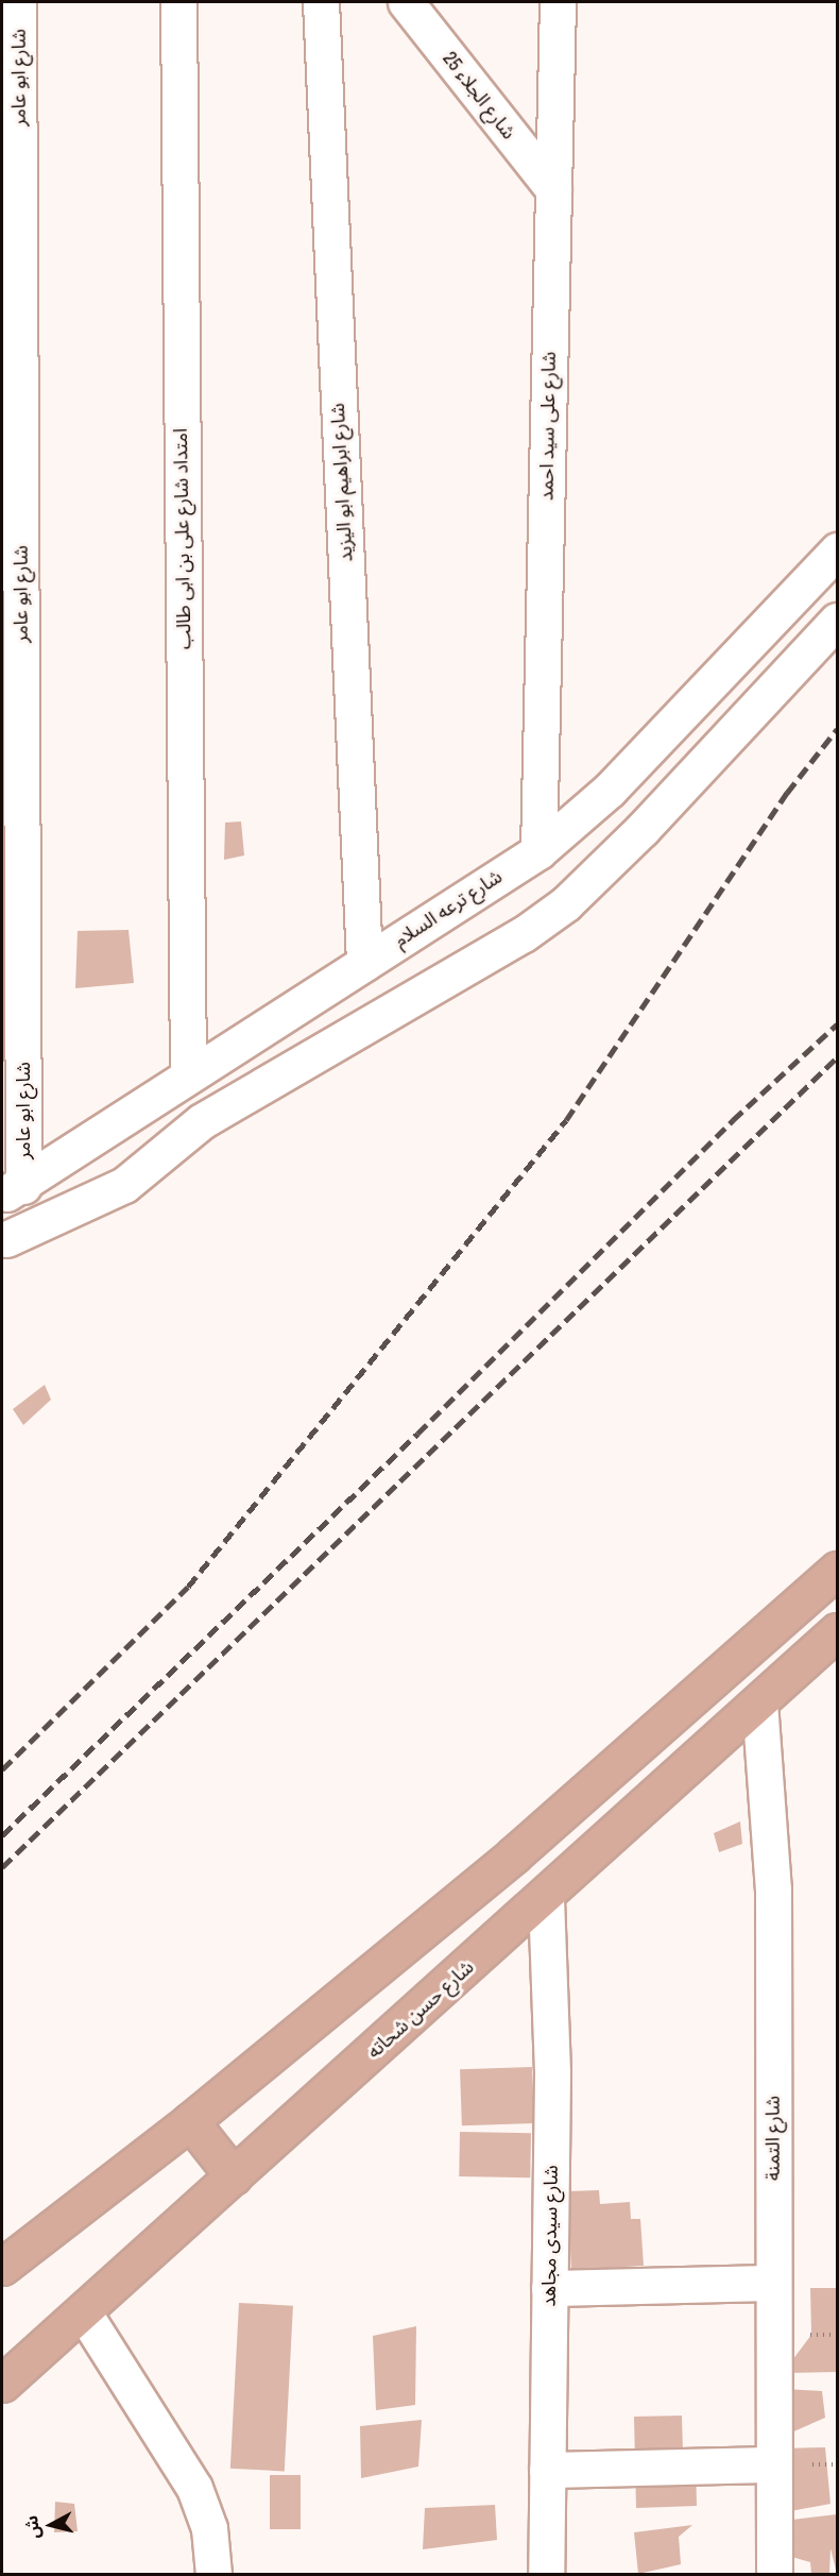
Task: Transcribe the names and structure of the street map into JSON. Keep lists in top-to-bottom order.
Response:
{
  "streets": {
    "main road": ["شارع حسن شحاته"],
    "street": [
      "شارع ابو عامر",
      "شارع الجلاء 25",
      "شارع على سيد احمد",
      "شارع ابراهيم ابو اليزيد",
      "امتداد شارع على بن ابى طالب",
      "شارع ترعه السلام",
      "شارع التمنة",
      "شارع سيدى مجاهد"
    ]
  },
  "crossings": [
    ["شارع ابو عامر", "شارع ترعه السلام"],
    ["شارع الجلاء 25", "شارع على سيد احمد"],
    ["شارع على سيد احمد", "شارع ترعه السلام"],
    ["شارع ابراهيم ابو اليزيد", "شارع ترعه السلام"],
    ["امتداد شارع على بن ابى طالب", "شارع ترعه السلام"],
    ["شارع حسن شحاته", "شارع التمنة"],
    ["شارع حسن شحاته", "شارع سيدى مجاهد"]
  ],
  "north": "left"
}
